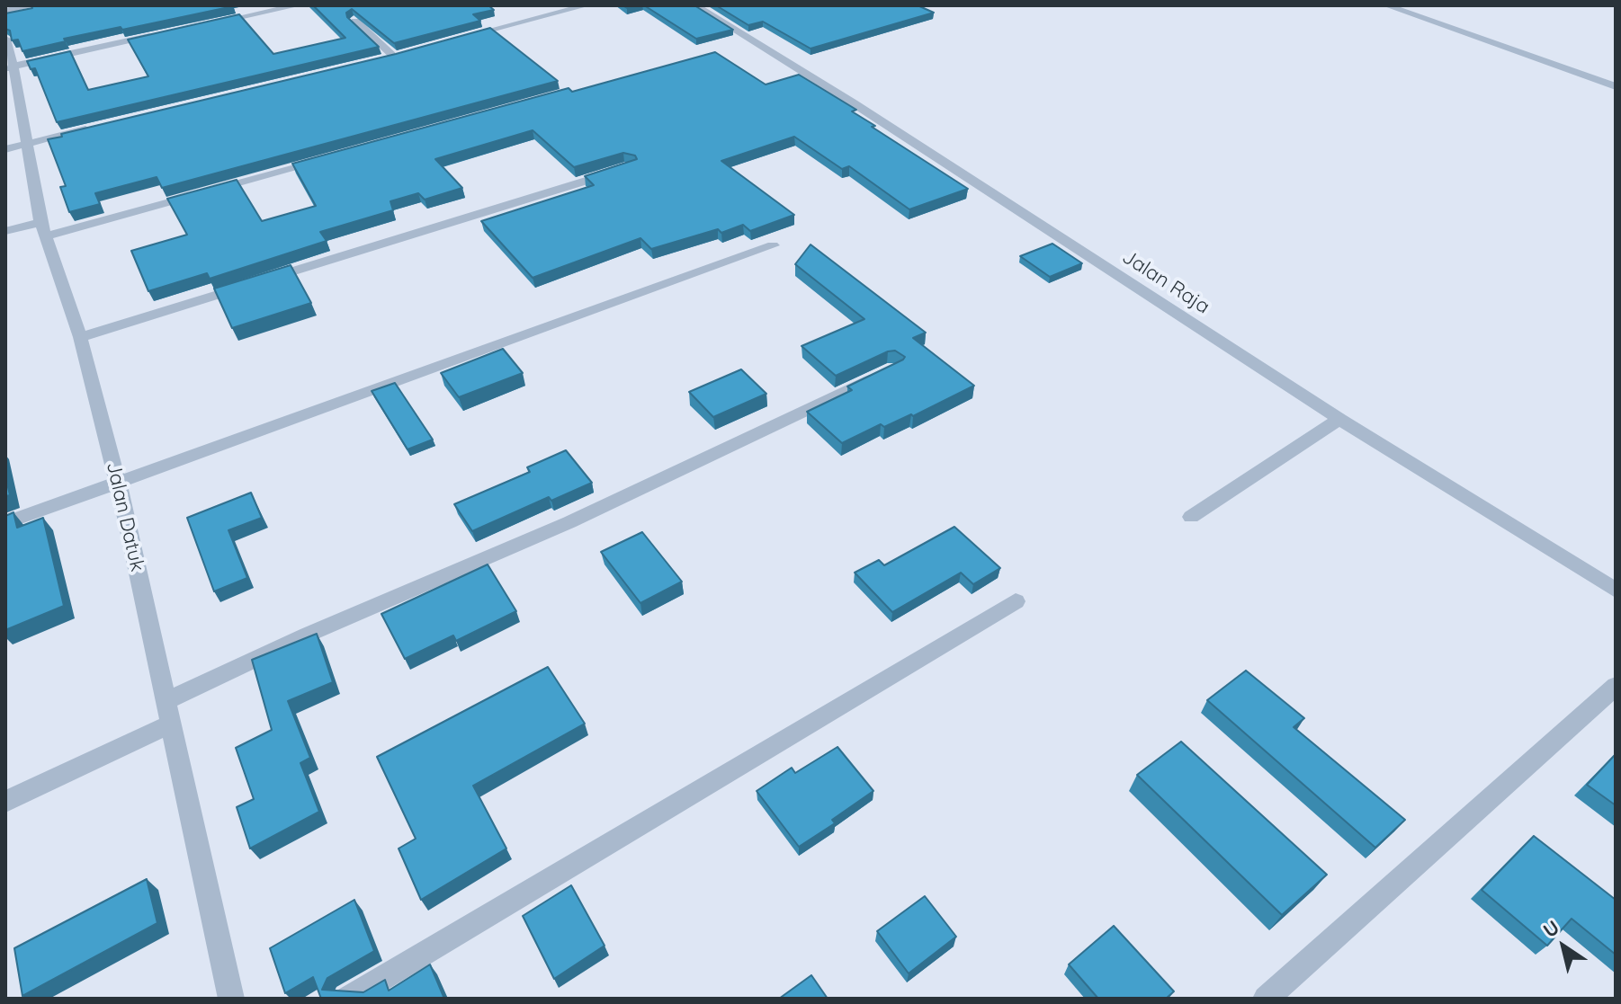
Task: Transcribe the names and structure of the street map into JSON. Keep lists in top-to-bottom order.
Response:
{
  "streets": {
    "street": ["Jalan Raja", "Jalan Datuk"]
  },
  "north": "top left"
}
